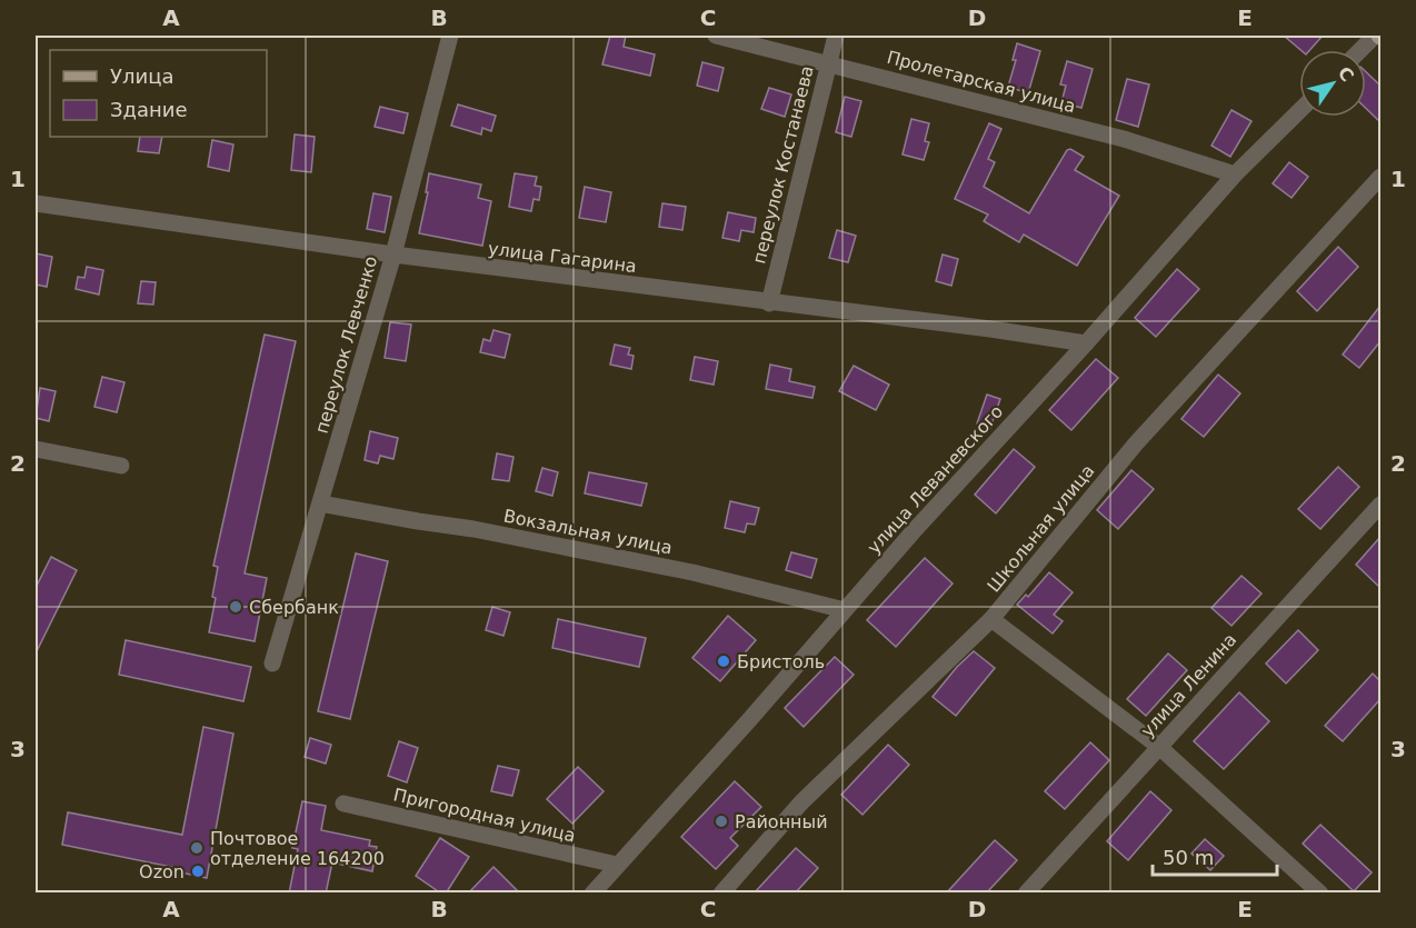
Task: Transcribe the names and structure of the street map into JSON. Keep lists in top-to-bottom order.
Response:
{
  "streets": {
    "street": [
      "Пролетарская улица",
      "переулок Костанаева",
      "улица Гагарина",
      "переулок Левченко",
      "улица Леваневского",
      "Школьная улица",
      "Вокзальная улица",
      "улица Ленина",
      "Пригородная улица"
    ]
  },
  "crossings": [
    ["Пролетарская улица", "переулок Костанаева"],
    ["Пролетарская улица", "улица Леваневского"],
    ["переулок Костанаева", "улица Гагарина"],
    ["улица Гагарина", "переулок Левченко"],
    ["улица Гагарина", "улица Леваневского"],
    ["переулок Левченко", "Вокзальная улица"],
    ["улица Леваневского", "Вокзальная улица"],
    ["улица Леваневского", "Пригородная улица"]
  ],
  "places": [
    "Сбербанк",
    "Бристоль",
    "Районный",
    "Почтовое отделение 164200",
    "Ozon"
  ],
  "legend": ["Улица", "Здание"],
  "scale_bar": "50 m",
  "north": "top right",
  "grid": {
    "columns": [
      "A",
      "B",
      "C",
      "D",
      "E"
    ],
    "rows": ["1", "2", "3"]
  }
}
